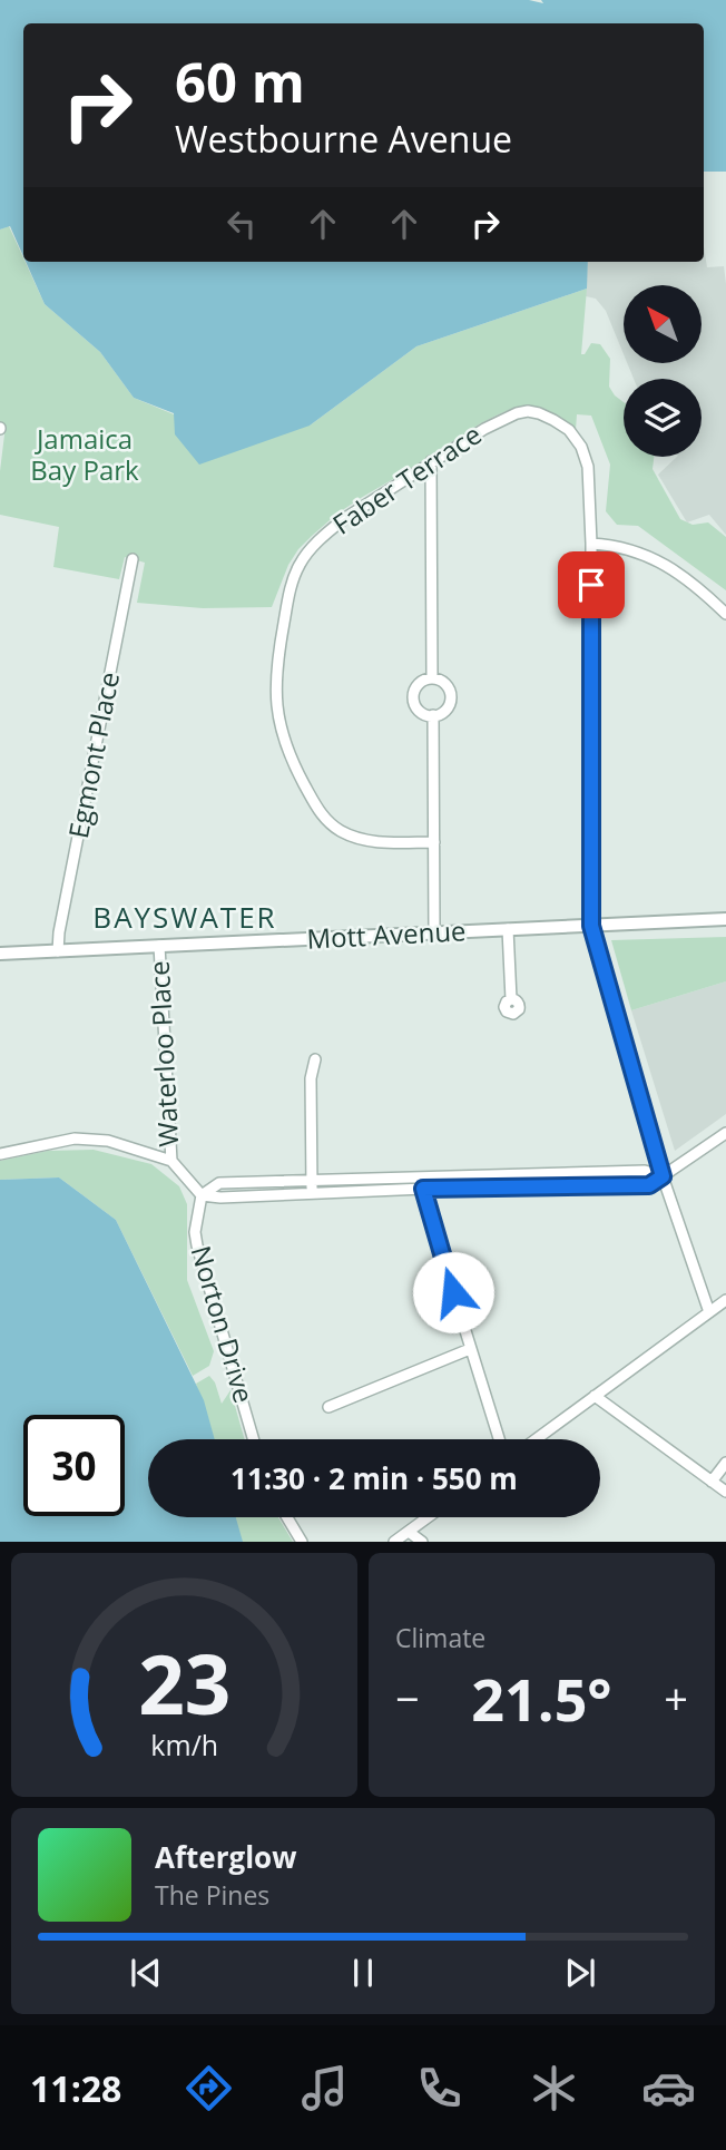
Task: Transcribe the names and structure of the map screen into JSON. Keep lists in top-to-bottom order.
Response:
{
  "streets": {
    "street": [
      "Faber Terrace",
      "Egmont Place",
      "Mott Avenue",
      "Waterloo Place",
      "Norton Drive"
    ]
  },
  "crossings": [
    ["Egmont Place", "Mott Avenue"],
    ["Mott Avenue", "Waterloo Place"]
  ],
  "districts": ["BAYSWATER"],
  "parks": ["Jamaica Bay Park"],
  "north": "top left",
  "page": {
    "turn": ["60 m", "Westbourne Avenue"],
    "limit": "30",
    "trip": "11:30 · 2 min · 550 m",
    "tile": "Climate",
    "heat": ["−", "21.5°", "+"],
    "song": ["Afterglow", "The Pines"],
    "tabs": "11:28",
    "gauge": ["23", "km/h"]
  }
}
